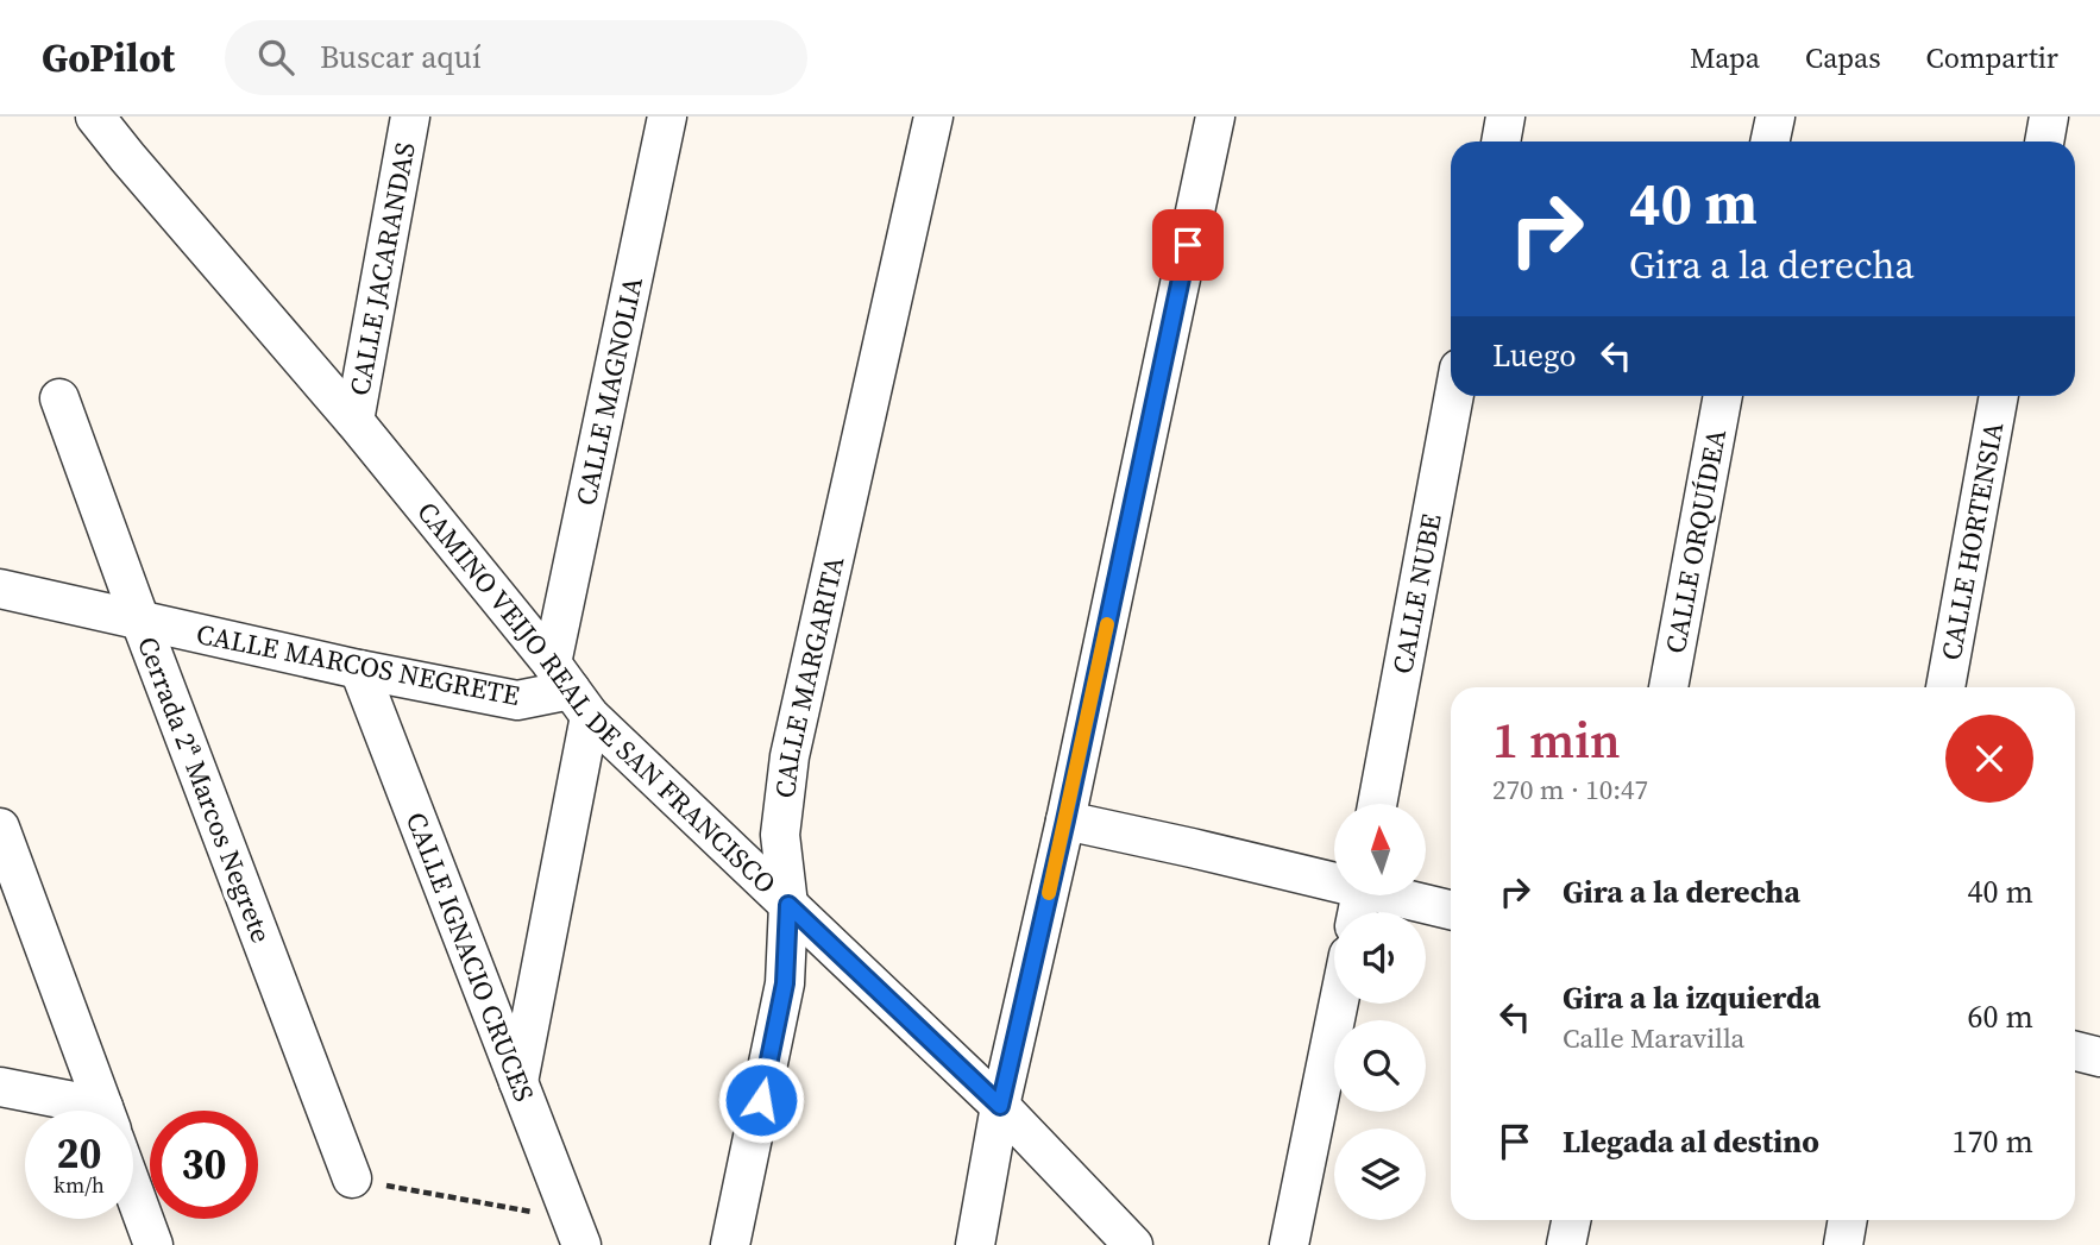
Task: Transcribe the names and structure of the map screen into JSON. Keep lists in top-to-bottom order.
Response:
{
  "streets": {
    "street": [
      "CALLE JACARANDAS",
      "CALLE MAGNOLIA",
      "CALLE ORQUÍDEA",
      "CALLE HORTENSIA",
      "CALLE NUBE",
      "CALLE MARCOS NEGRETE",
      "CALLE MARGARITA",
      "CAMINO VEIJO REAL DE SAN FRANCISCO",
      "Cerrada 2ª Marcos Negrete",
      "CALLE IGNACIO CRUCES"
    ]
  },
  "crossings": [
    ["CALLE JACARANDAS", "CAMINO VEIJO REAL DE SAN FRANCISCO"],
    ["CALLE MAGNOLIA", "CALLE MARCOS NEGRETE"],
    ["CALLE MAGNOLIA", "CAMINO VEIJO REAL DE SAN FRANCISCO"],
    ["CALLE MAGNOLIA", "CALLE IGNACIO CRUCES"],
    ["CALLE MARCOS NEGRETE", "CAMINO VEIJO REAL DE SAN FRANCISCO"],
    ["CALLE MARCOS NEGRETE", "Cerrada 2ª Marcos Negrete"],
    ["CALLE MARCOS NEGRETE", "CALLE IGNACIO CRUCES"],
    ["CALLE MARGARITA", "CAMINO VEIJO REAL DE SAN FRANCISCO"]
  ],
  "north": "top",
  "page": {
    "header": "GoPilot",
    "search": "Buscar aquí",
    "nav": ["Mapa", "Capas", "Compartir"],
    "turn": ["40 m", "Gira a la derecha"],
    "then": "Luego",
    "heading": ["1 min", "270 m · 10:47"],
    "list": [
      {
        "name": "Gira a la derecha",
        "value": "40 m"
      },
      {
        "name": "Gira a la izquierda",
        "note": "Calle Maravilla",
        "value": "60 m"
      },
      {
        "name": "Llegada al destino",
        "value": "170 m"
      }
    ],
    "speed": "20 km/h",
    "limit": "30"
  }
}
